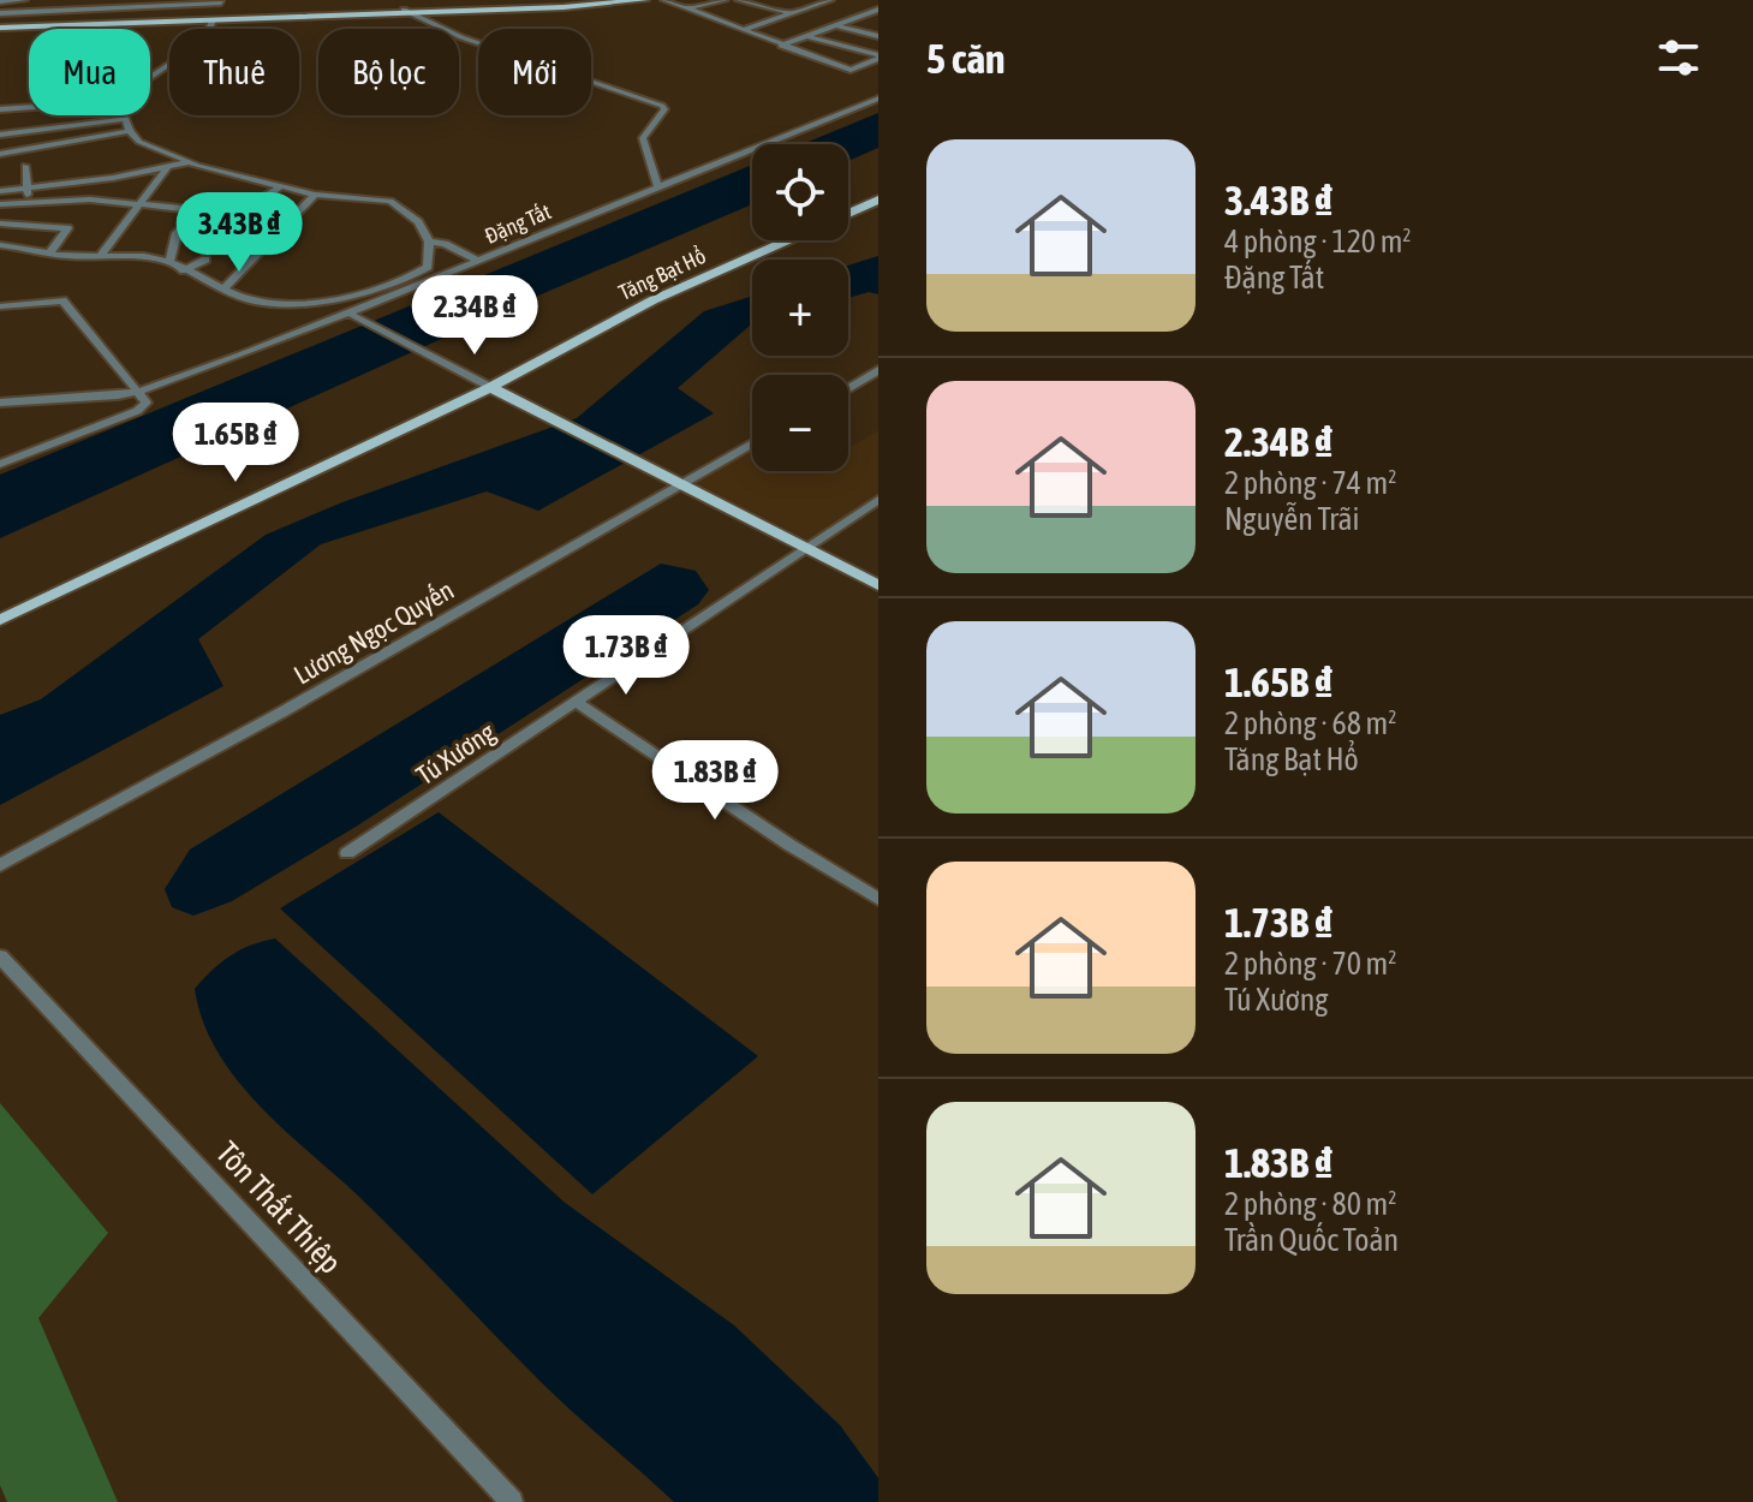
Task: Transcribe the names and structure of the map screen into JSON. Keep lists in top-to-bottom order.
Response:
{
  "streets": {
    "main road": ["Tăng Bạt Hổ"],
    "street": [
      "Đặng Tất",
      "Lương Ngọc Quyến",
      "Tú Xương",
      "Tôn Thất Thiệp"
    ]
  },
  "page": {
    "heading": "5 căn",
    "chip": [
      "Mua",
      "Thuê",
      "Bộ lọc",
      "Mới"
    ],
    "list": [
      {
        "name": "3.43B ₫",
        "note": "4 phòng · 120 m² · Đặng Tất"
      },
      {
        "name": "2.34B ₫",
        "note": "2 phòng · 74 m² · Nguyễn Trãi"
      },
      {
        "name": "1.65B ₫",
        "note": "2 phòng · 68 m² · Tăng Bạt Hổ"
      },
      {
        "name": "1.73B ₫",
        "note": "2 phòng · 70 m² · Tú Xương"
      },
      {
        "name": "1.83B ₫",
        "note": "2 phòng · 80 m² · Trần Quốc Toản"
      }
    ],
    "map_buttons": ["+", "−"],
    "price": [
      "3.43B ₫",
      "2.34B ₫",
      "1.65B ₫",
      "1.73B ₫",
      "1.83B ₫"
    ]
  }
}
